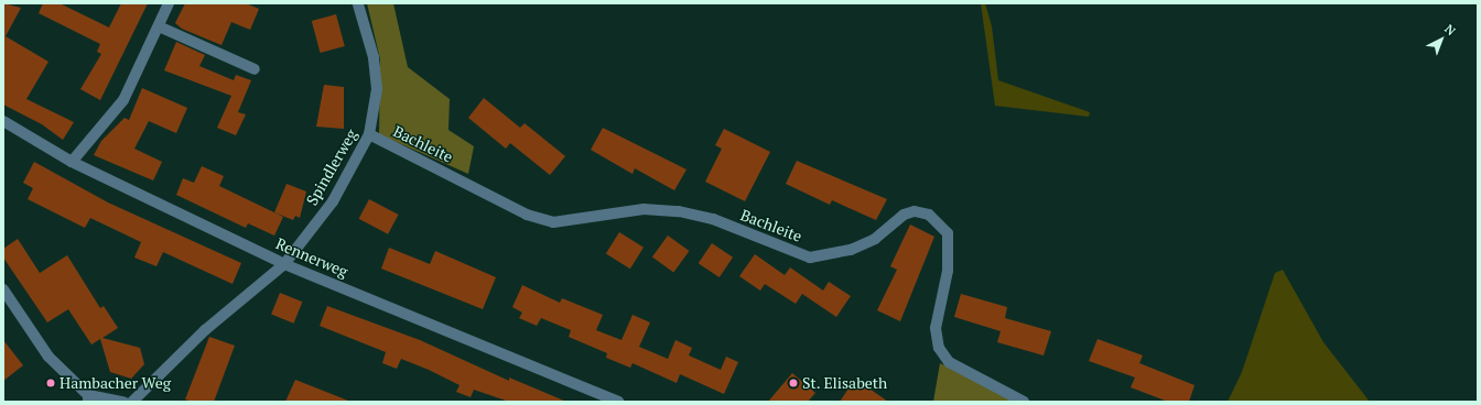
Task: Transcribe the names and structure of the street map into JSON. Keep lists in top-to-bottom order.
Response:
{
  "streets": {
    "street": ["Bachleite", "Spindlerweg", "Rennerweg"]
  },
  "crossings": [
    ["Bachleite", "Spindlerweg"],
    ["Spindlerweg", "Rennerweg"]
  ],
  "places": ["Hambacher Weg", "St. Elisabeth"],
  "north": "top right"
}
